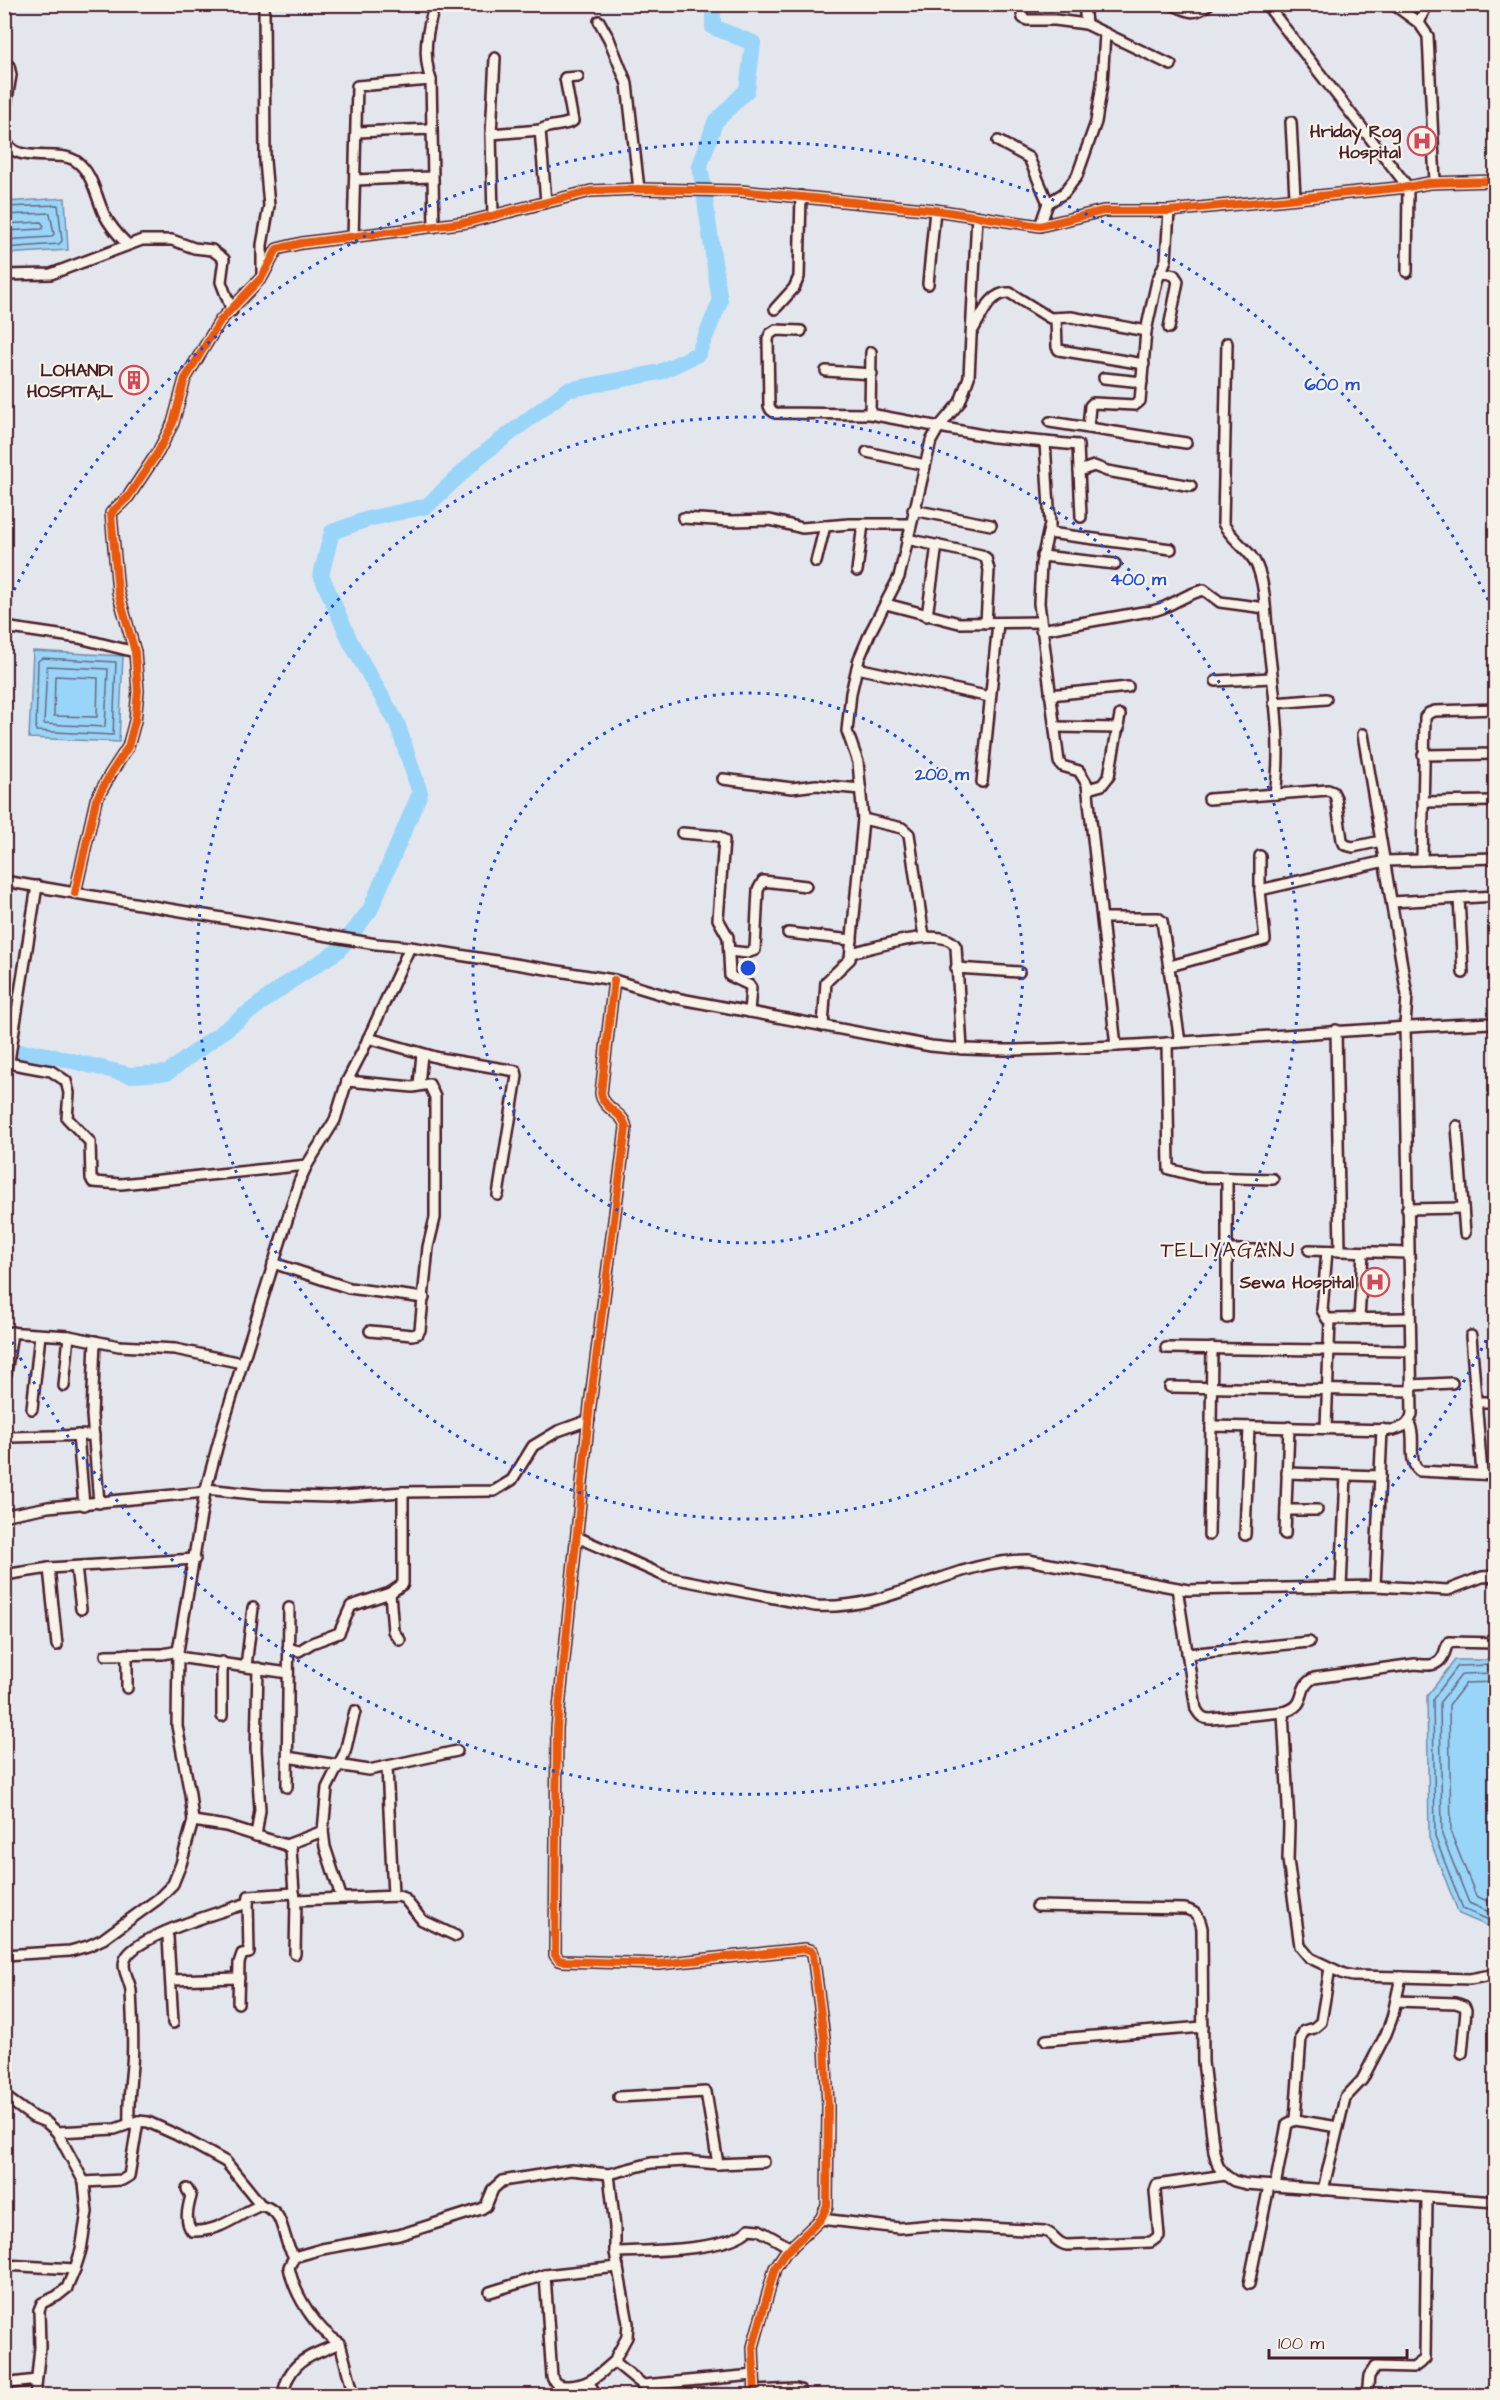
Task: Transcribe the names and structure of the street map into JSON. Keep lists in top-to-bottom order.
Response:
{
  "districts": ["TELIYAGANJ"],
  "places": {
    "hospital": ["Hriday Rog Hospital", "Sewa Hospital"],
    "building": ["LOHANDI HOSPITA;L"]
  },
  "scale_bar": "100 m",
  "rings": ["600 m", "400 m", "200 m"]
}
